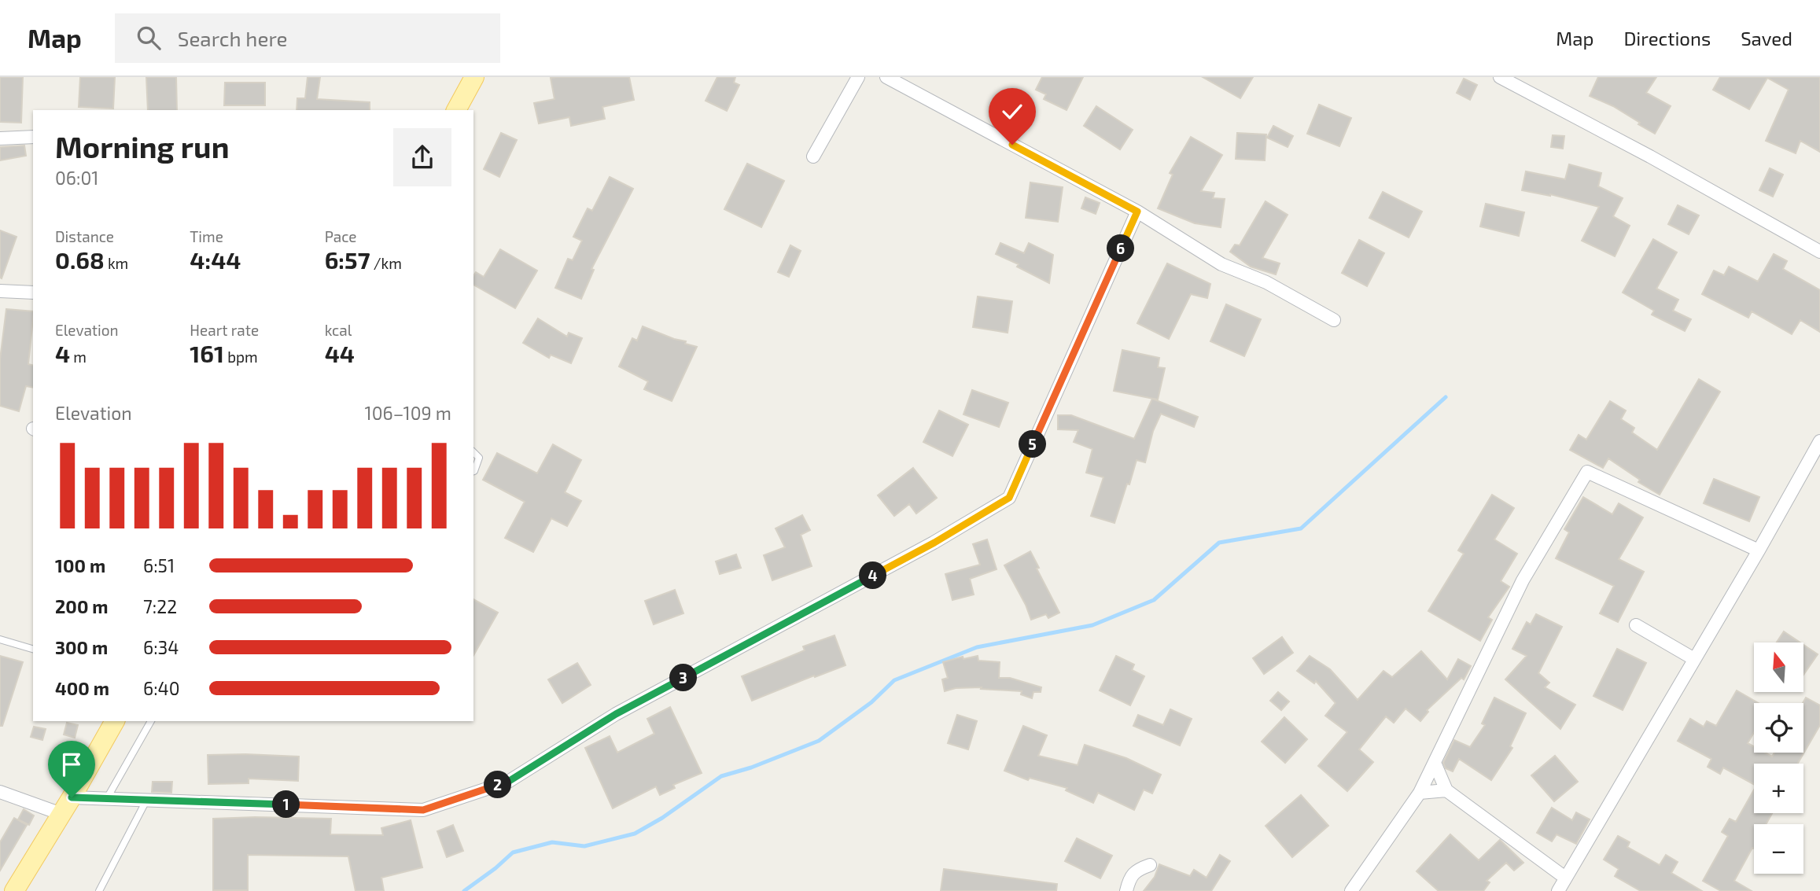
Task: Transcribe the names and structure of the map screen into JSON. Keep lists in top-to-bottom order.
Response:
{
  "north": "top",
  "page": {
    "header": "Map",
    "search": "Search here",
    "nav": ["Map", "Directions", "Saved"],
    "heading": ["Morning run", "06:01"],
    "stats": [
      ["Distance", "0.68 km"],
      ["Time", "4:44"],
      ["Pace", "6:57 /km"],
      ["Elevation", "4 m"],
      ["Heart rate", "161 bpm"],
      ["kcal", "44"]
    ],
    "pins": [
      "6",
      "5",
      "4",
      "3",
      "2",
      "1"
    ],
    "chart": ["Elevation", "106–109 m"],
    "list": [
      {
        "name": "100 m",
        "note": "6:51"
      },
      {
        "name": "200 m",
        "note": "7:22"
      },
      {
        "name": "300 m",
        "note": "6:34"
      },
      {
        "name": "400 m",
        "note": "6:40"
      }
    ],
    "map_buttons": ["+", "−"]
  }
}
